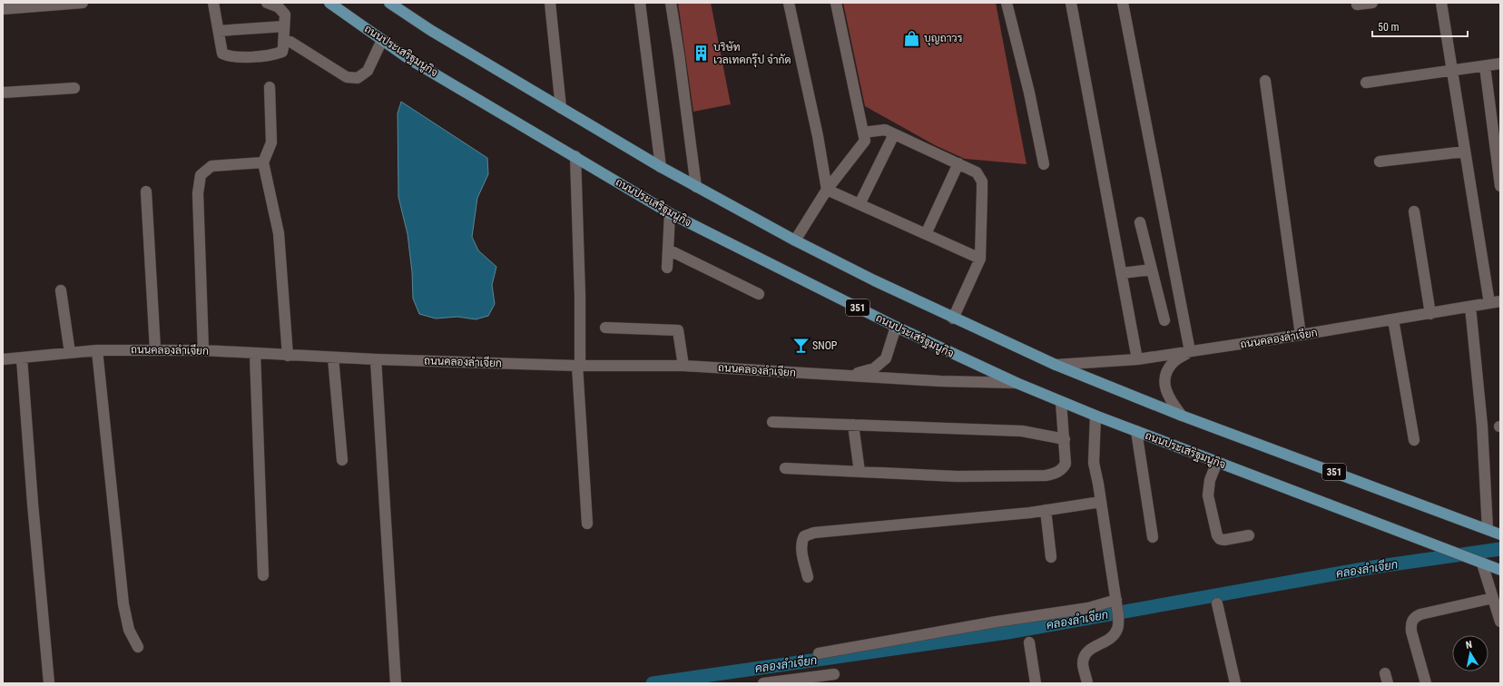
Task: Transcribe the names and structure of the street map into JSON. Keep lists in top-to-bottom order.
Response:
{
  "streets": {
    "main road": ["ถนนประเสริฐมนูกิจ", "351"],
    "street": ["ถนนคลองลำเจียก"]
  },
  "crossings": [
    ["ถนนประเสริฐมนูกิจ", "ถนนคลองลำเจียก"],
    ["351", "ถนนคลองลำเจียก"]
  ],
  "water": ["คลองลำเจียก"],
  "places": {
    "shop": ["บุญถาวร"],
    "building": ["บริษัท เวลเทคกรุ๊ป จำกัด"],
    "bar": ["SNOP"]
  },
  "scale_bar": "50 m",
  "north": "top"
}
